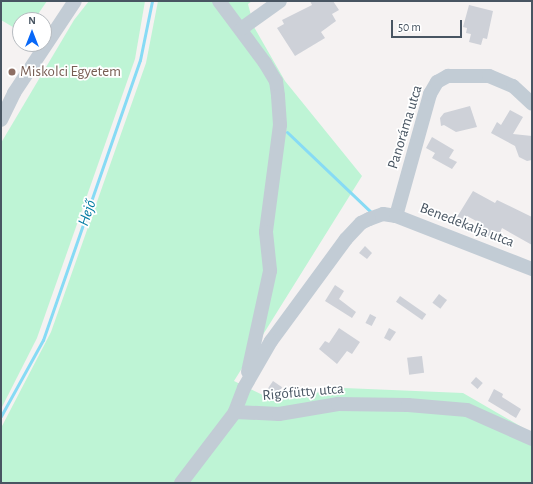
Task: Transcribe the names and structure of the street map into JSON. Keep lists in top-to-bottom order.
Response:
{
  "streets": {
    "street": ["Panoráma utca", "Benedekalja utca", "Rigófütty utca"]
  },
  "crossings": [
    ["Panoráma utca", "Benedekalja utca"],
    ["Panoráma utca", "Rigófütty utca"],
    ["Benedekalja utca", "Rigófütty utca"]
  ],
  "water": ["Hejő"],
  "places": ["Miskolci Egyetem"],
  "scale_bar": "50 m",
  "north": "top"
}
